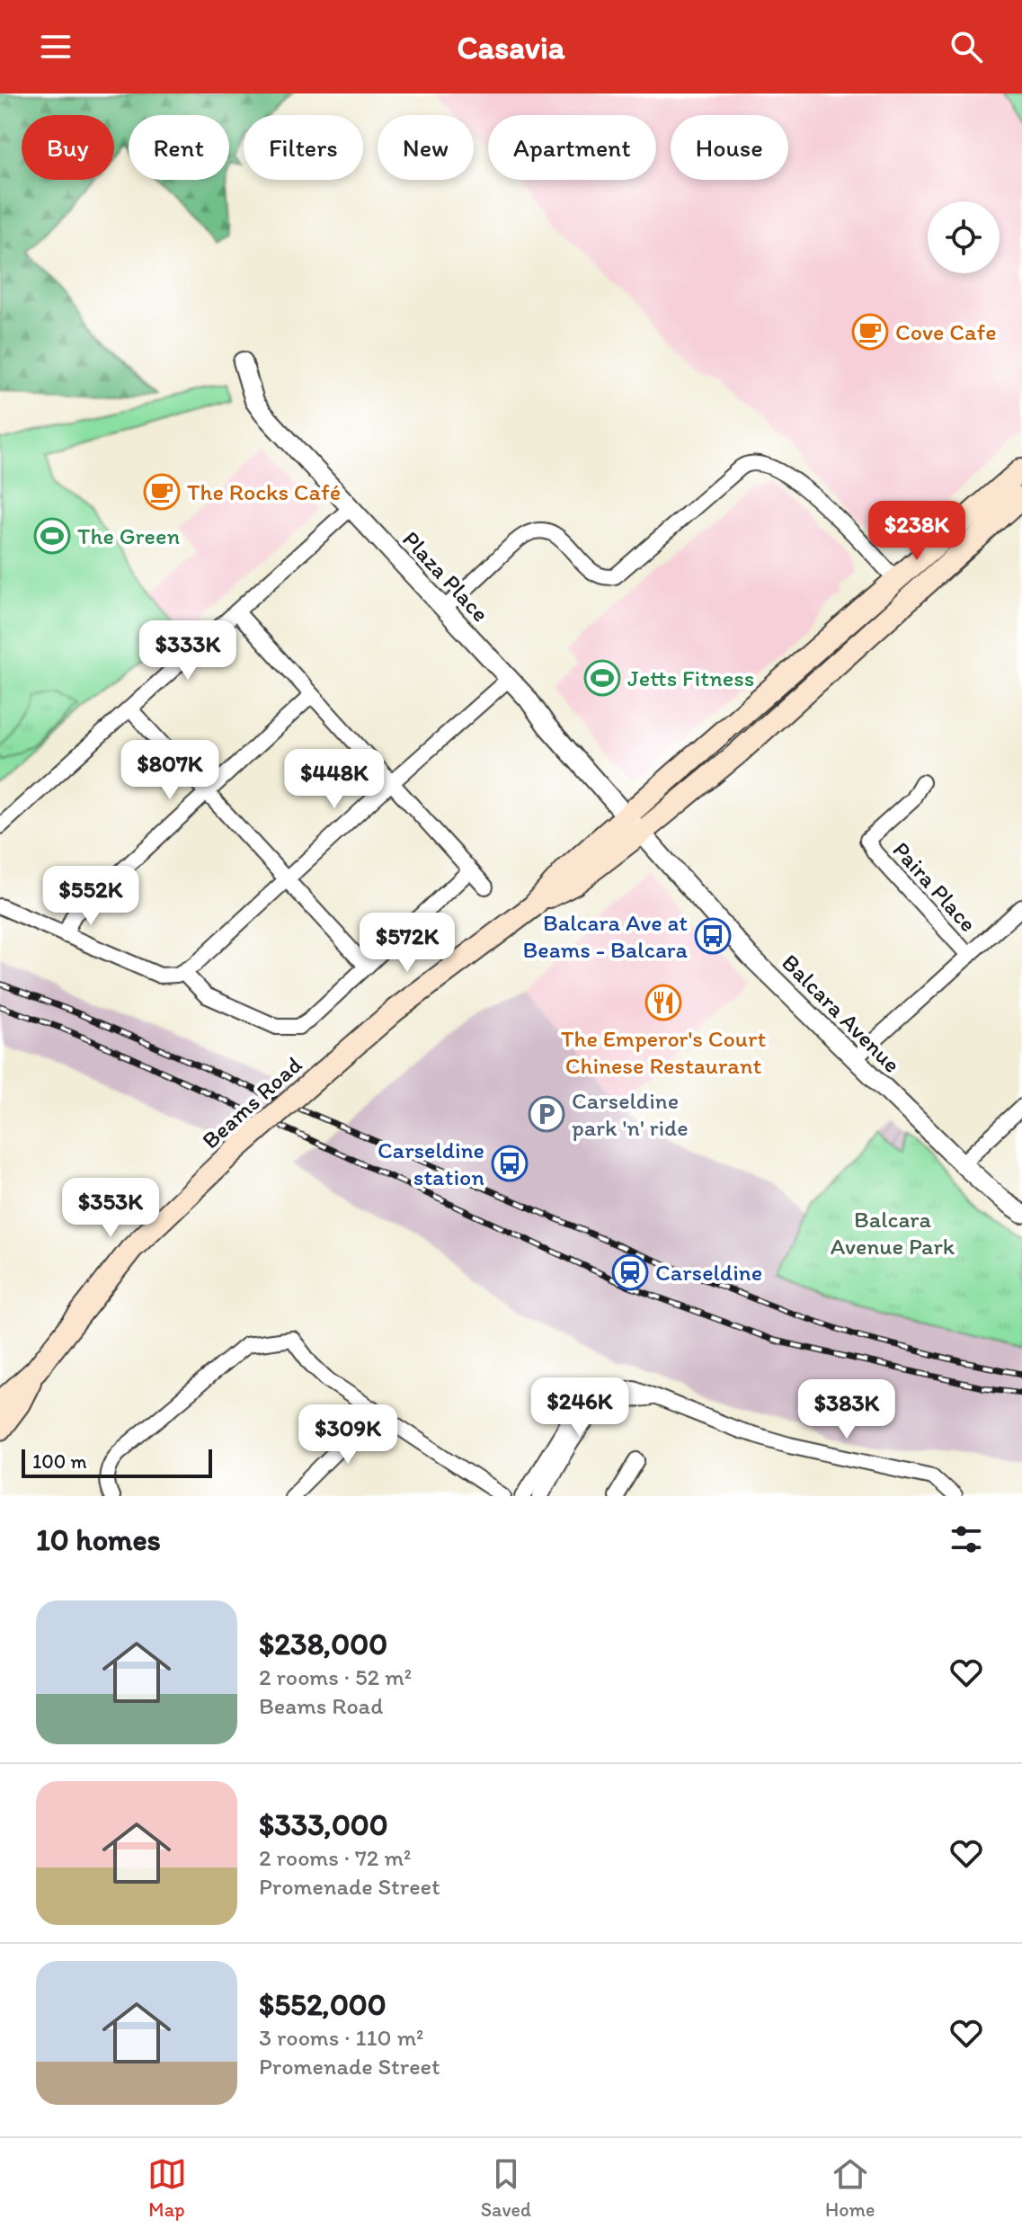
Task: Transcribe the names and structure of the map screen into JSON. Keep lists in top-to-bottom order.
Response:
{
  "streets": {
    "main road": ["Beams Road"],
    "street": ["Plaza Place", "Paira Place", "Balcara Avenue"]
  },
  "crossings": [
    ["Plaza Place", "Balcara Avenue"],
    ["Plaza Place", "Beams Road"],
    ["Balcara Avenue", "Beams Road"]
  ],
  "parks": ["Balcara Avenue Park"],
  "places": {
    "cafe": ["Cove Cafe", "The Rocks Café"],
    "sports": ["The Green", "Jetts Fitness"],
    "bus stop": ["Balcara Ave at Beams - Balcara", "Carseldine station"],
    "restaurant": ["The Emperor's Court Chinese Restaurant"],
    "parking": ["Carseldine park 'n' ride"],
    "station": ["Carseldine"]
  },
  "scale_bar": "100 m",
  "page": {
    "header": "Casavia",
    "chip": [
      "Buy",
      "Rent",
      "Filters",
      "New",
      "Apartment",
      "House"
    ],
    "price": [
      "$238K",
      "$333K",
      "$807K",
      "$448K",
      "$552K",
      "$572K",
      "$353K",
      "$246K",
      "$383K",
      "$309K"
    ],
    "scale": "100 m",
    "heading": "10 homes",
    "list": [
      {
        "name": "$238,000",
        "note": "2 rooms · 52 m² · Beams Road"
      },
      {
        "name": "$333,000",
        "note": "2 rooms · 72 m² · Promenade Street"
      },
      {
        "name": "$552,000",
        "note": "3 rooms · 110 m² · Promenade Street"
      }
    ],
    "tabs": ["Map", "Saved", "Home"]
  }
}
